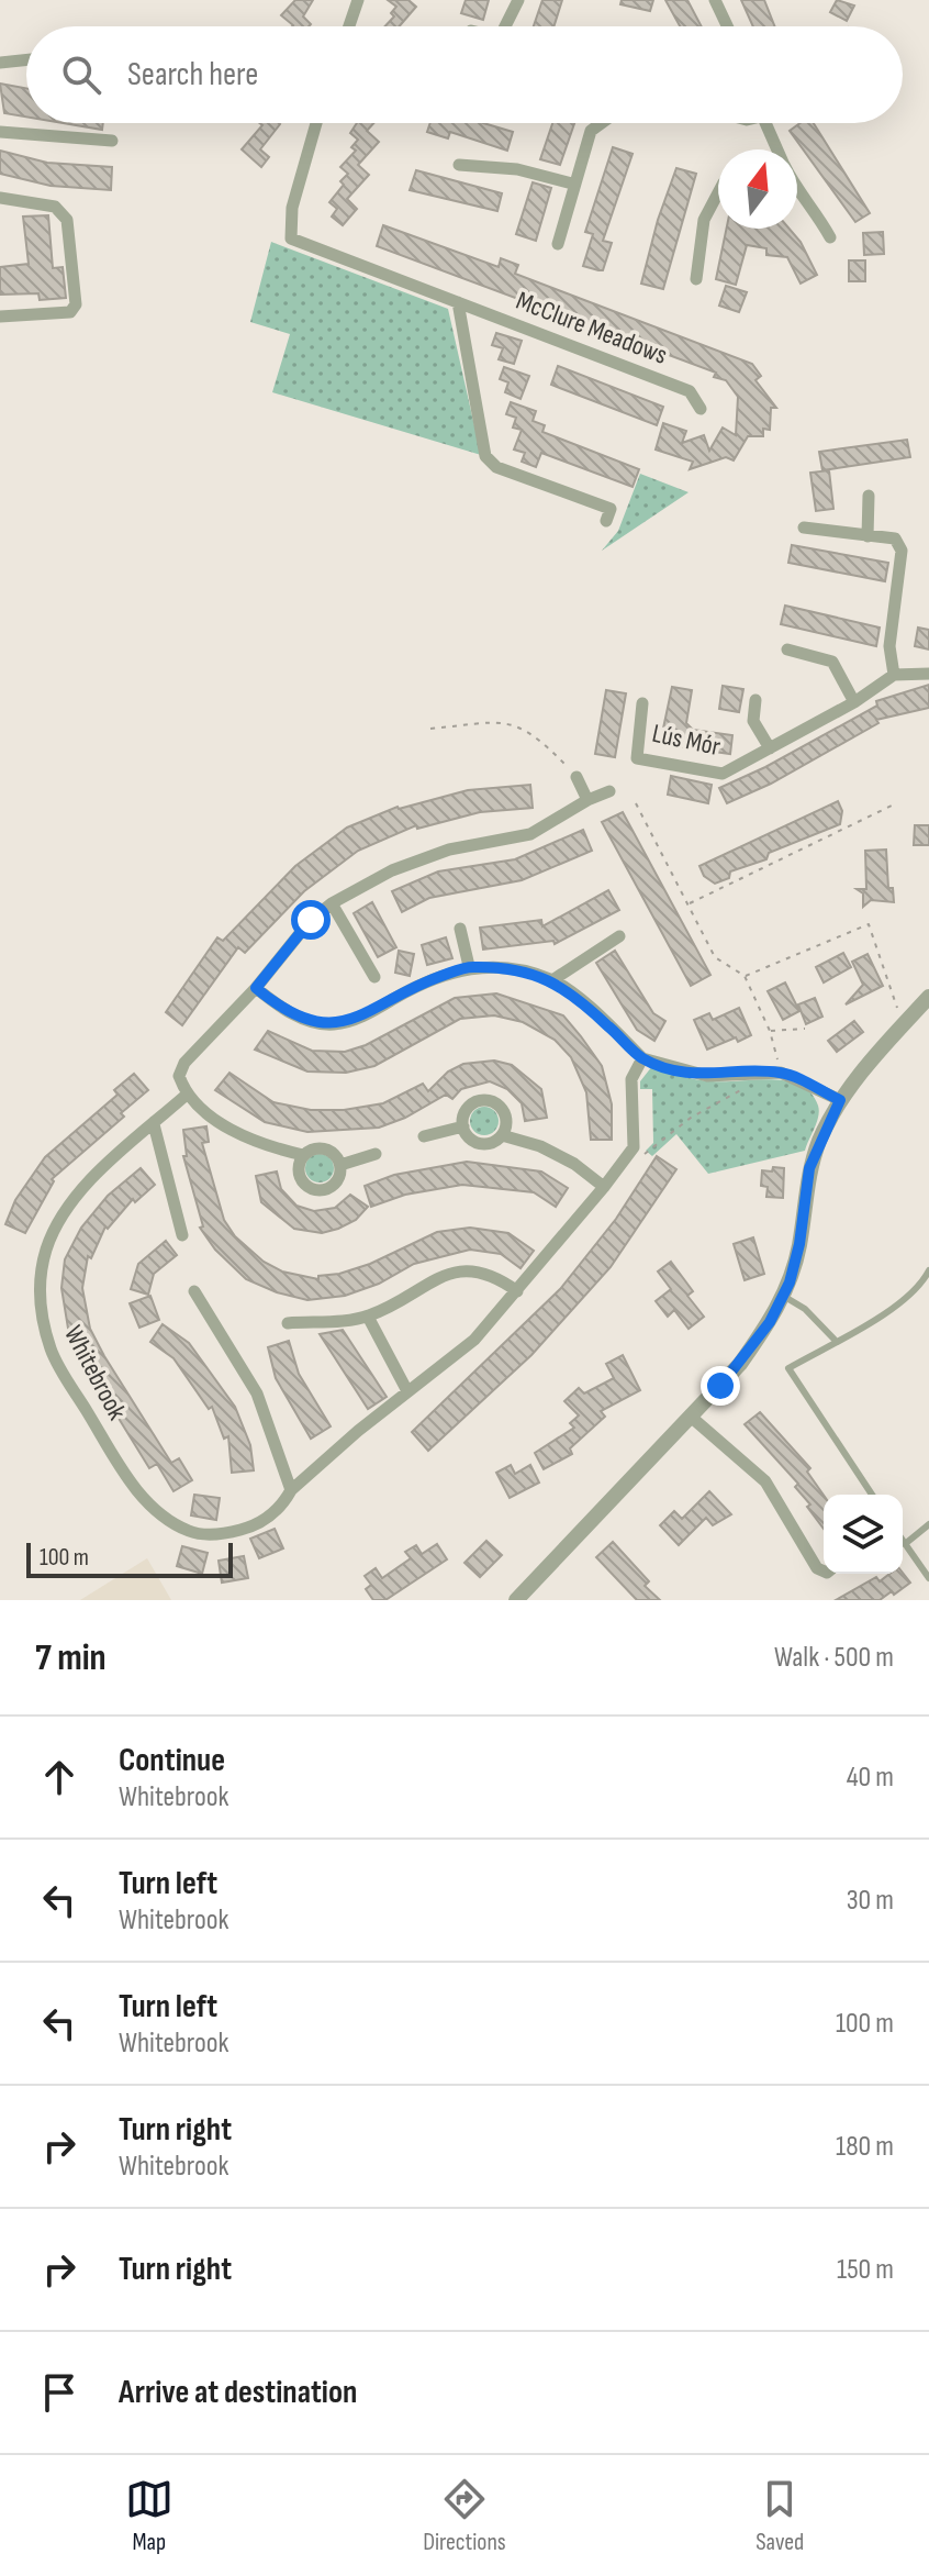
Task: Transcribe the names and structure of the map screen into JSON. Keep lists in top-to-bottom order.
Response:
{
  "streets": {
    "street": ["McClure Meadows", "Lús Mór", "Whitebrook"]
  },
  "scale_bar": "100 m",
  "north": "top",
  "page": {
    "search": "Search here",
    "scale": "100 m",
    "heading": ["7 min", "Walk · 500 m"],
    "list": [
      ["Continue", "Whitebrook", "40 m"],
      ["Turn left", "Whitebrook", "30 m"],
      ["Turn left", "Whitebrook", "100 m"],
      ["Turn right", "Whitebrook", "180 m"],
      ["Turn right", "150 m"],
      "Arrive at destination"
    ],
    "nav": ["Map", "Directions", "Saved"]
  }
}
